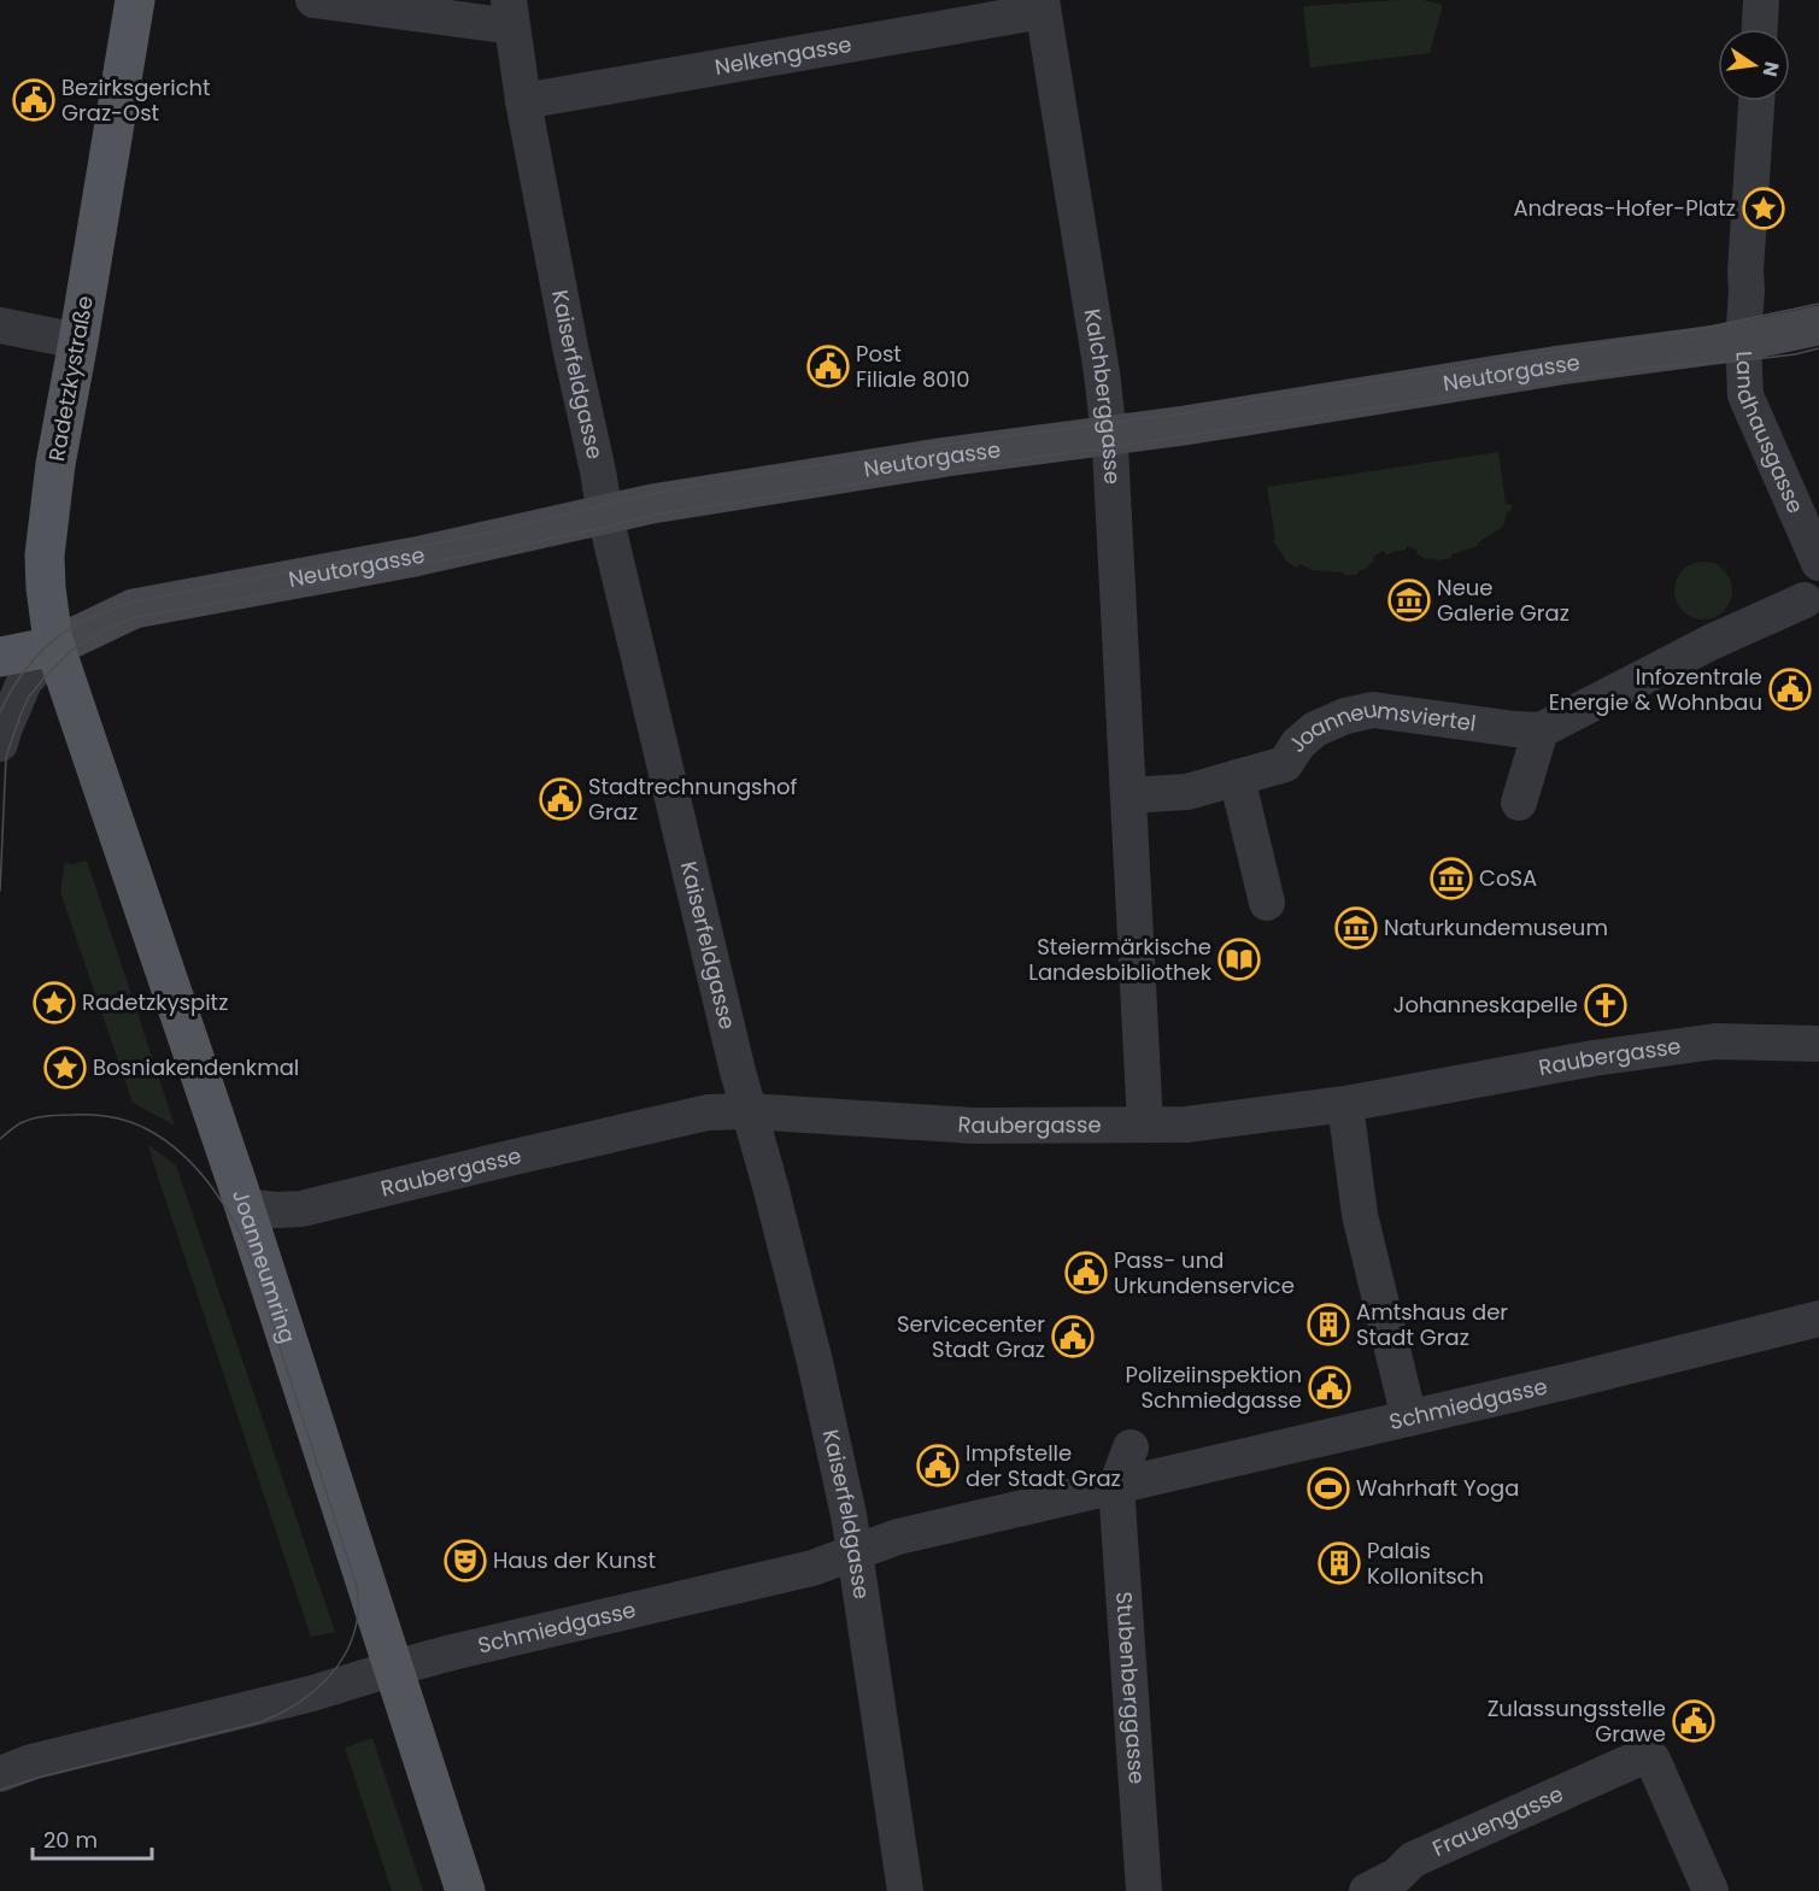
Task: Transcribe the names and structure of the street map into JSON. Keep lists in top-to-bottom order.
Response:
{
  "streets": {
    "main road": ["Radetzkystraße", "Joanneumring"],
    "street": [
      "Nelkengasse",
      "Neutorgasse",
      "Kaiserfeldgasse",
      "Kalchberggasse",
      "Landhausgasse",
      "Joanneumsviertel",
      "Raubergasse",
      "Schmiedgasse",
      "Stubenberggasse",
      "Frauengasse"
    ]
  },
  "crossings": [
    ["Nelkengasse", "Kaiserfeldgasse"],
    ["Nelkengasse", "Kalchberggasse"],
    ["Neutorgasse", "Kaiserfeldgasse"],
    ["Neutorgasse", "Radetzkystraße"],
    ["Neutorgasse", "Kalchberggasse"],
    ["Neutorgasse", "Landhausgasse"],
    ["Neutorgasse", "Joanneumring"],
    ["Kaiserfeldgasse", "Raubergasse"],
    ["Kaiserfeldgasse", "Schmiedgasse"],
    ["Radetzkystraße", "Joanneumring"],
    ["Kalchberggasse", "Joanneumsviertel"],
    ["Kalchberggasse", "Raubergasse"],
    ["Raubergasse", "Joanneumring"],
    ["Joanneumring", "Schmiedgasse"],
    ["Schmiedgasse", "Stubenberggasse"]
  ],
  "places": {
    "public building": [
      "Bezirksgericht Graz-Ost",
      "Post Filiale 8010",
      "Infozentrale Energie & Wohnbau",
      "Stadtrechnungshof Graz",
      "Pass- und Urkundenservice",
      "Servicecenter Stadt Graz",
      "Polizeiinspektion Schmiedgasse",
      "Impfstelle der Stadt Graz",
      "Zulassungsstelle Grawe"
    ],
    "place": ["Andreas-Hofer-Platz", "Radetzkyspitz", "Bosniakendenkmal"],
    "museum": ["Neue Galerie Graz", "CoSA", "Naturkundemuseum"],
    "library": ["Steiermärkische Landesbibliothek"],
    "church": ["Johanneskapelle"],
    "building": ["Amtshaus der Stadt Graz", "Palais Kollonitsch"],
    "sports": ["Wahrhaft Yoga"],
    "theatre": ["Haus der Kunst"]
  },
  "scale_bar": "20 m",
  "north": "right"
}
